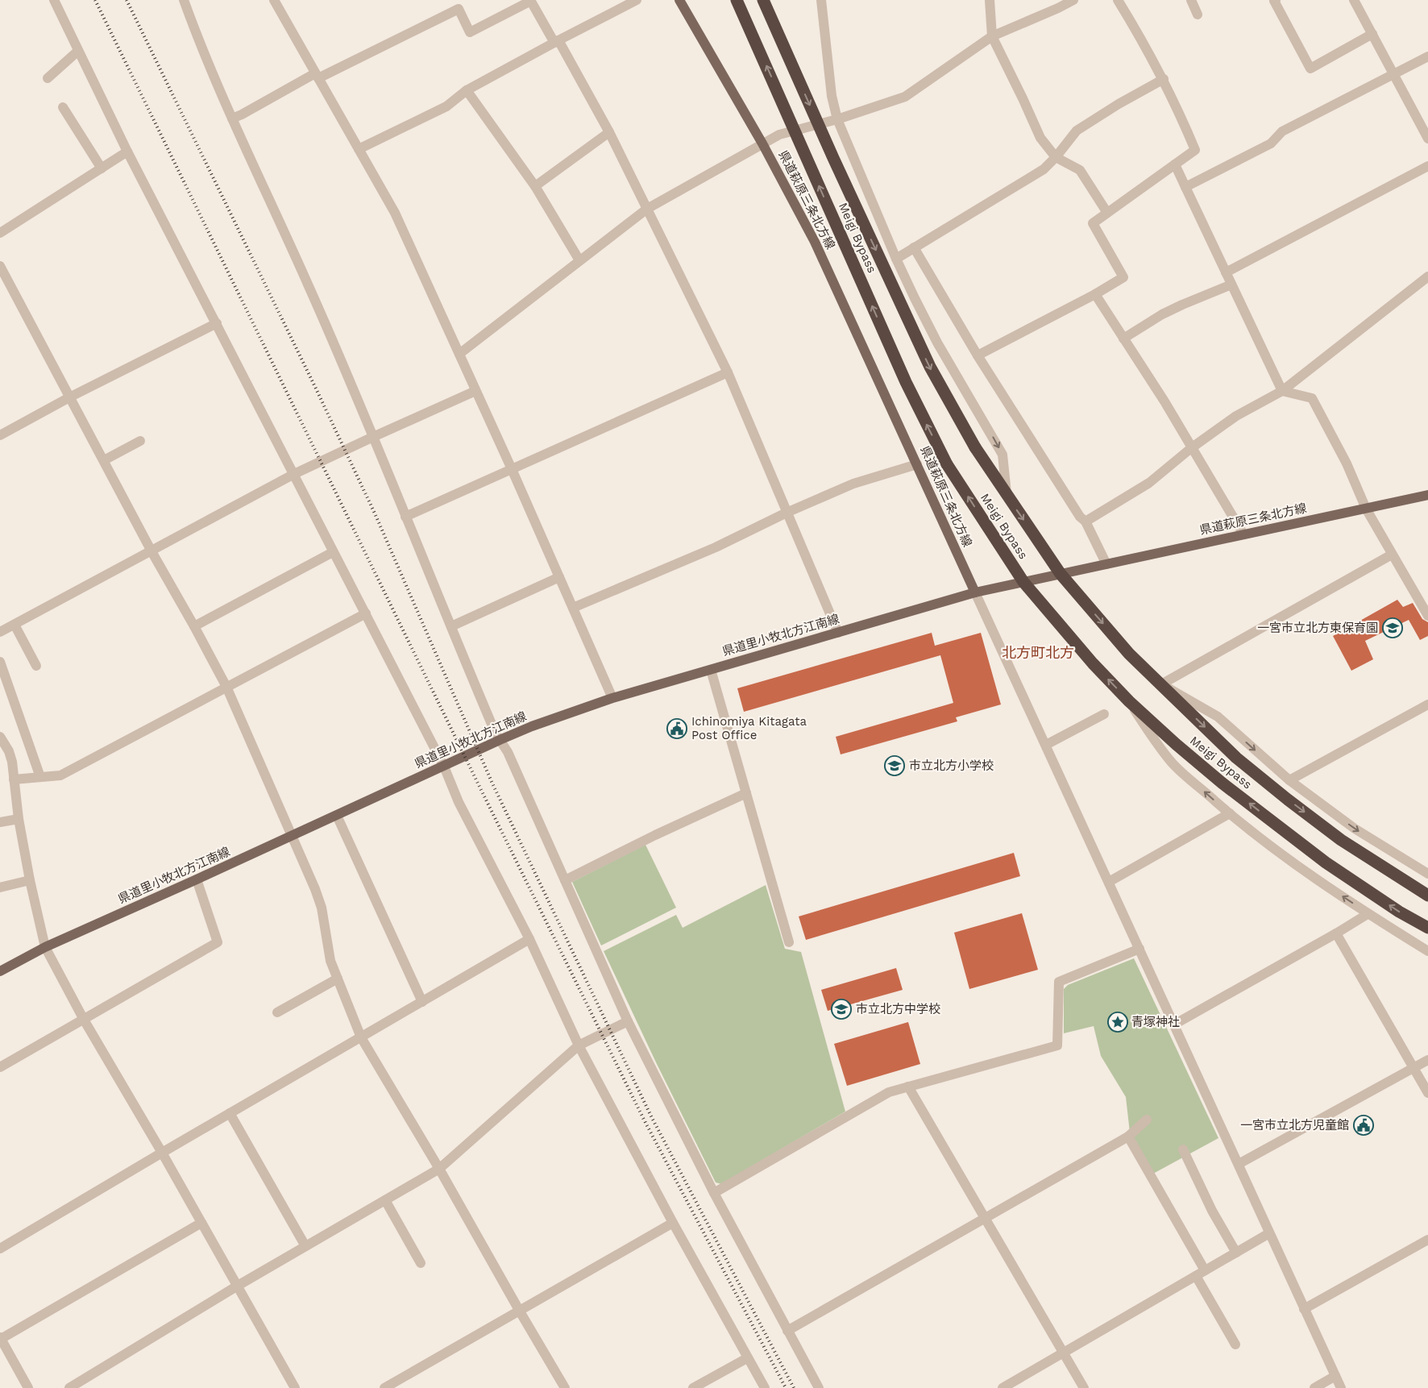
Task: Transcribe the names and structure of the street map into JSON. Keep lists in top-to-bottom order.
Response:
{
  "streets": {
    "highway": ["Meigi Bypass"],
    "main road": ["県道萩原三条北方線", "県道里小牧北方江南線"]
  },
  "crossings": [
    ["県道萩原三条北方線", "Meigi Bypass"],
    ["県道萩原三条北方線", "県道里小牧北方江南線"]
  ],
  "districts": ["北方町北方"],
  "places": {
    "school or university": ["一宮市立北方東保育園", "市立北方小学校", "市立北方中学校"],
    "public building": ["Ichinomiya Kitagata Post Office", "一宮市立北方児童館"],
    "place": ["青塚神社"]
  }
}
